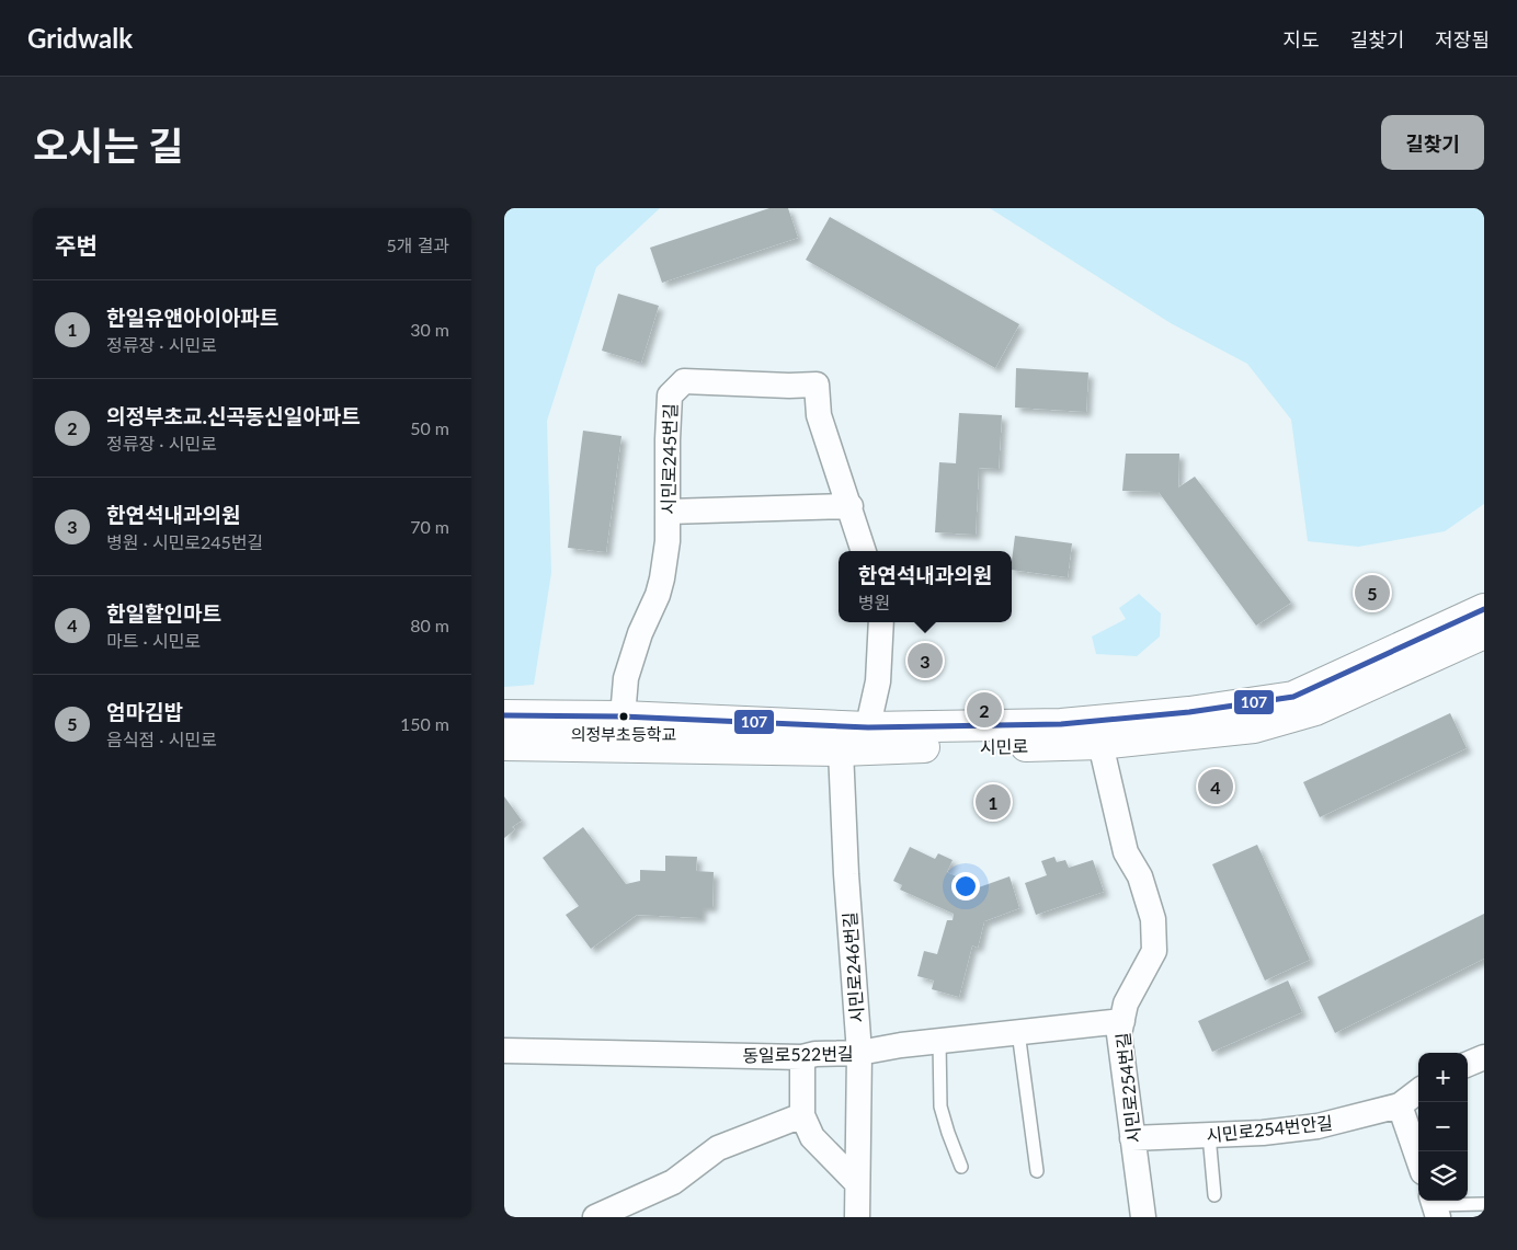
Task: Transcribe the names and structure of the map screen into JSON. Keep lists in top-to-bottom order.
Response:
{
  "streets": {
    "street": [
      "시민로245번길",
      "시민로",
      "시민로246번길",
      "동일로522번길",
      "시민로254번길",
      "시민로254번안길"
    ]
  },
  "crossings": [
    ["시민로245번길", "시민로"],
    ["시민로", "시민로246번길"],
    ["시민로", "시민로254번길"],
    ["시민로246번길", "동일로522번길"],
    ["동일로522번길", "시민로254번길"],
    ["시민로254번길", "시민로254번안길"]
  ],
  "places": ["의정부초등학교"],
  "lines": ["transit line 107"],
  "page": {
    "header": "Gridwalk",
    "nav": ["지도", "길찾기", "저장됨"],
    "title": "오시는 길",
    "buttons": "길찾기",
    "heading": ["주변", "5개 결과"],
    "list": [
      {
        "mark": "1",
        "name": "한일유앤아이아파트",
        "note": "정류장 · 시민로",
        "value": "30 m"
      },
      {
        "mark": "2",
        "name": "의정부초교.신곡동신일아파트",
        "note": "정류장 · 시민로",
        "value": "50 m"
      },
      {
        "mark": "3",
        "name": "한연석내과의원",
        "note": "병원 · 시민로245번길",
        "value": "70 m"
      },
      {
        "mark": "4",
        "name": "한일할인마트",
        "note": "마트 · 시민로",
        "value": "80 m"
      },
      {
        "mark": "5",
        "name": "엄마김밥",
        "note": "음식점 · 시민로",
        "value": "150 m"
      }
    ],
    "popup": ["한연석내과의원", "병원"],
    "pins": [
      "5",
      "3",
      "2",
      "4",
      "1"
    ],
    "map_buttons": ["+", "−"]
  }
}
